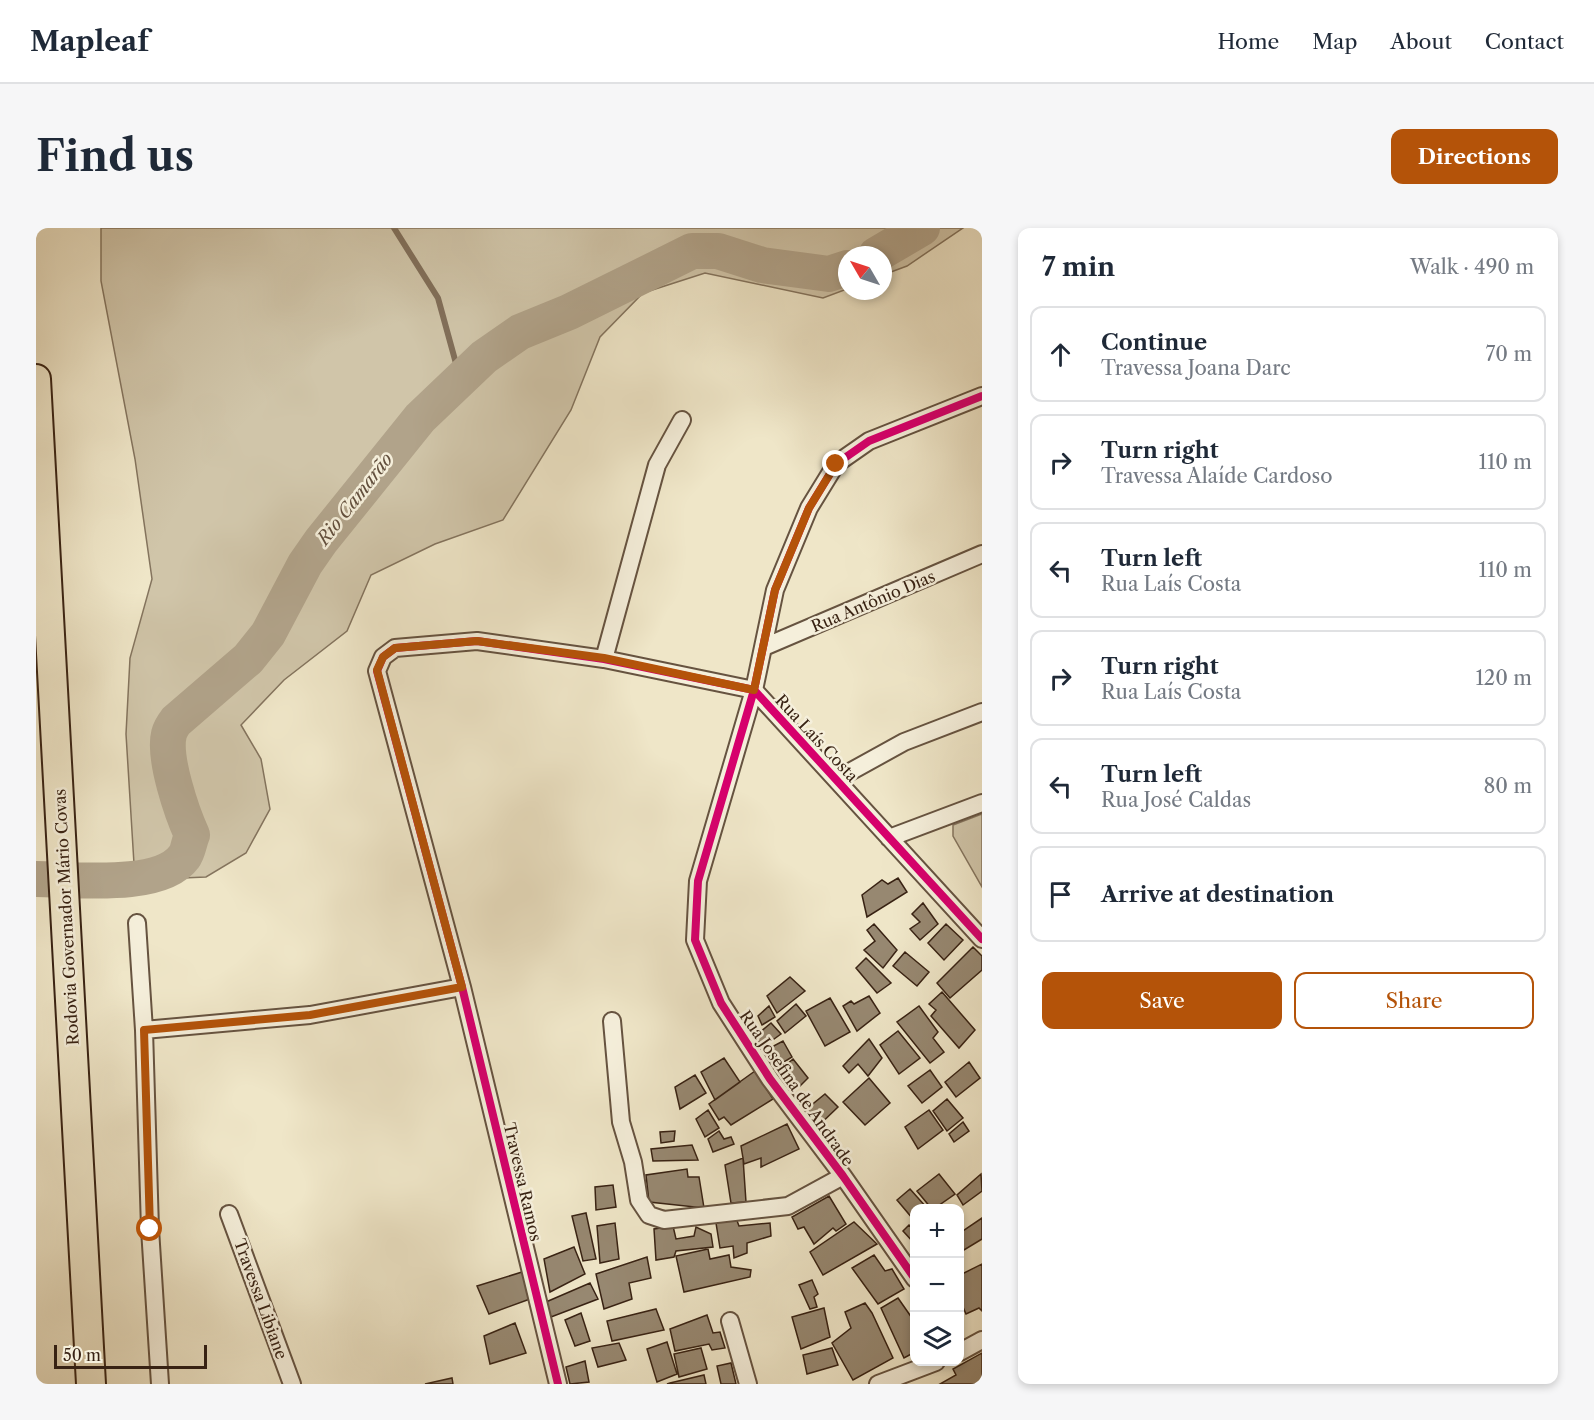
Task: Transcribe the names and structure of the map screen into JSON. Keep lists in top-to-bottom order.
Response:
{
  "streets": {
    "highway": ["Rodovia Governador Mário Covas"],
    "street": [
      "Rua Antônio Dias",
      "Rua Laís Costa",
      "Rua Josefina de Andrade",
      "Travessa Ramos",
      "Travessa Libiane"
    ]
  },
  "crossings": [
    ["Rua Antônio Dias", "Rua Josefina de Andrade"],
    ["Rua Laís Costa", "Rua Josefina de Andrade"],
    ["Rua Laís Costa", "Travessa Ramos"]
  ],
  "water": ["Rio Camarão"],
  "scale_bar": "50 m",
  "north": "top left",
  "page": {
    "header": "Mapleaf",
    "nav": [
      "Home",
      "Map",
      "About",
      "Contact"
    ],
    "buttons": [
      "Directions",
      ["Save", "Share"]
    ],
    "title": "Find us",
    "heading": ["7 min", "Walk · 490 m"],
    "list": [
      ["Continue", "Travessa Joana Darc", "70 m"],
      ["Turn right", "Travessa Alaíde Cardoso", "110 m"],
      ["Turn left", "Rua Laís Costa", "110 m"],
      ["Turn right", "Rua Laís Costa", "120 m"],
      ["Turn left", "Rua José Caldas", "80 m"],
      "Arrive at destination"
    ],
    "map_buttons": ["+", "−"],
    "scale": "50 m"
  }
}
